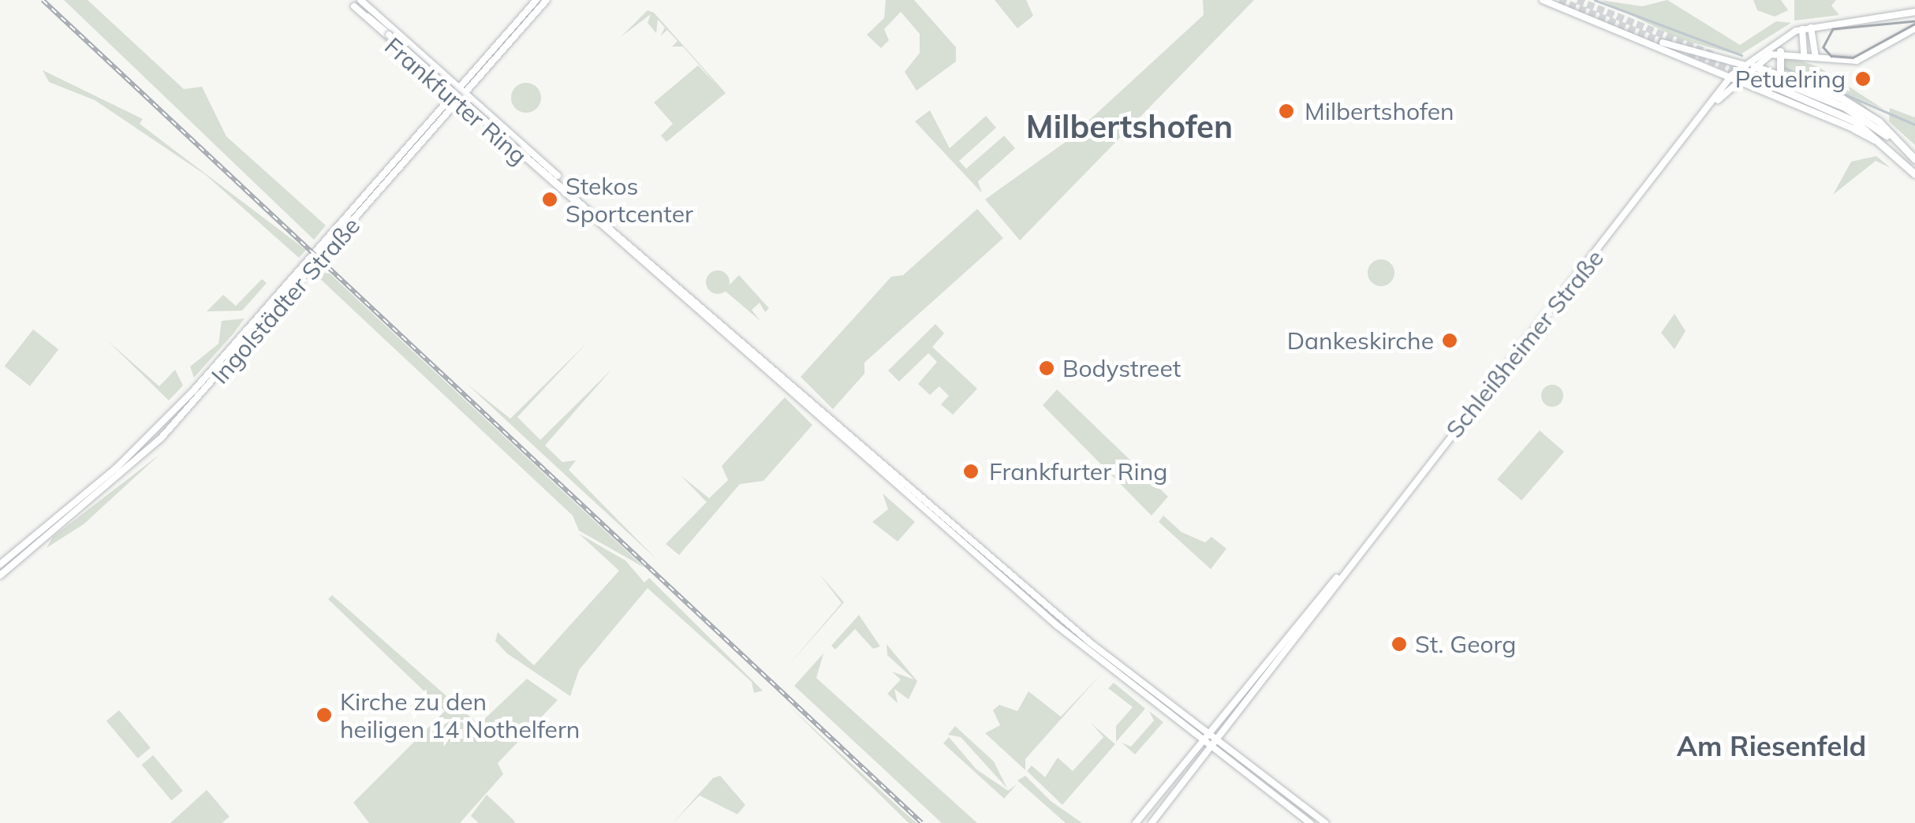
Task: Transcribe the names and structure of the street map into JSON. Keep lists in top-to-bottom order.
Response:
{
  "streets": {
    "main road": ["Frankfurter Ring", "Ingolstädter Straße", "Schleißheimer Straße"]
  },
  "crossings": [
    ["Frankfurter Ring", "Ingolstädter Straße"],
    ["Frankfurter Ring", "Schleißheimer Straße"]
  ],
  "districts": ["Milbertshofen", "Am Riesenfeld"],
  "places": [
    "Petuelring",
    "Milbertshofen",
    "Stekos Sportcenter",
    "Dankeskirche",
    "Bodystreet",
    "Frankfurter Ring",
    "St. Georg",
    "Kirche zu den heiligen 14 Nothelfern"
  ]
}
